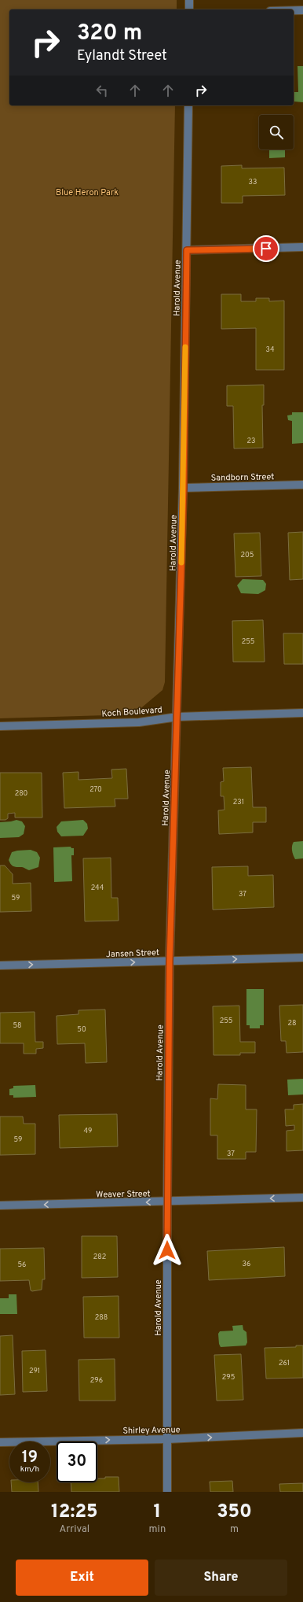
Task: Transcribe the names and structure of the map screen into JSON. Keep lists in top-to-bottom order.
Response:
{
  "streets": {
    "street": [
      "Harold Avenue",
      "Sandborn Street",
      "Koch Boulevard",
      "Jansen Street",
      "Weaver Street",
      "Shirley Avenue"
    ]
  },
  "crossings": [
    ["Harold Avenue", "Sandborn Street"],
    ["Harold Avenue", "Koch Boulevard"],
    ["Harold Avenue", "Jansen Street"],
    ["Harold Avenue", "Weaver Street"],
    ["Harold Avenue", "Shirley Avenue"]
  ],
  "one_way": ["Jansen Street", "Weaver Street", "Shirley Avenue"],
  "parks": ["Blue Heron Park"],
  "house_numbers": [
    "33",
    "34",
    "23",
    "205",
    "255",
    "270",
    "280",
    "231",
    "244",
    "37",
    "59",
    "255",
    "28",
    "58",
    "50",
    "49",
    "59",
    "37",
    "282",
    "36",
    "56",
    "288",
    "261",
    "291",
    "295",
    "296"
  ],
  "page": {
    "turn": ["320 m", "Eylandt Street"],
    "speed": "19 km/h",
    "limit": "30",
    "eta": [
      "12:25",
      "Arrival",
      "1",
      "min",
      "350",
      "m"
    ],
    "buttons": ["Exit", "Share"]
  }
}
